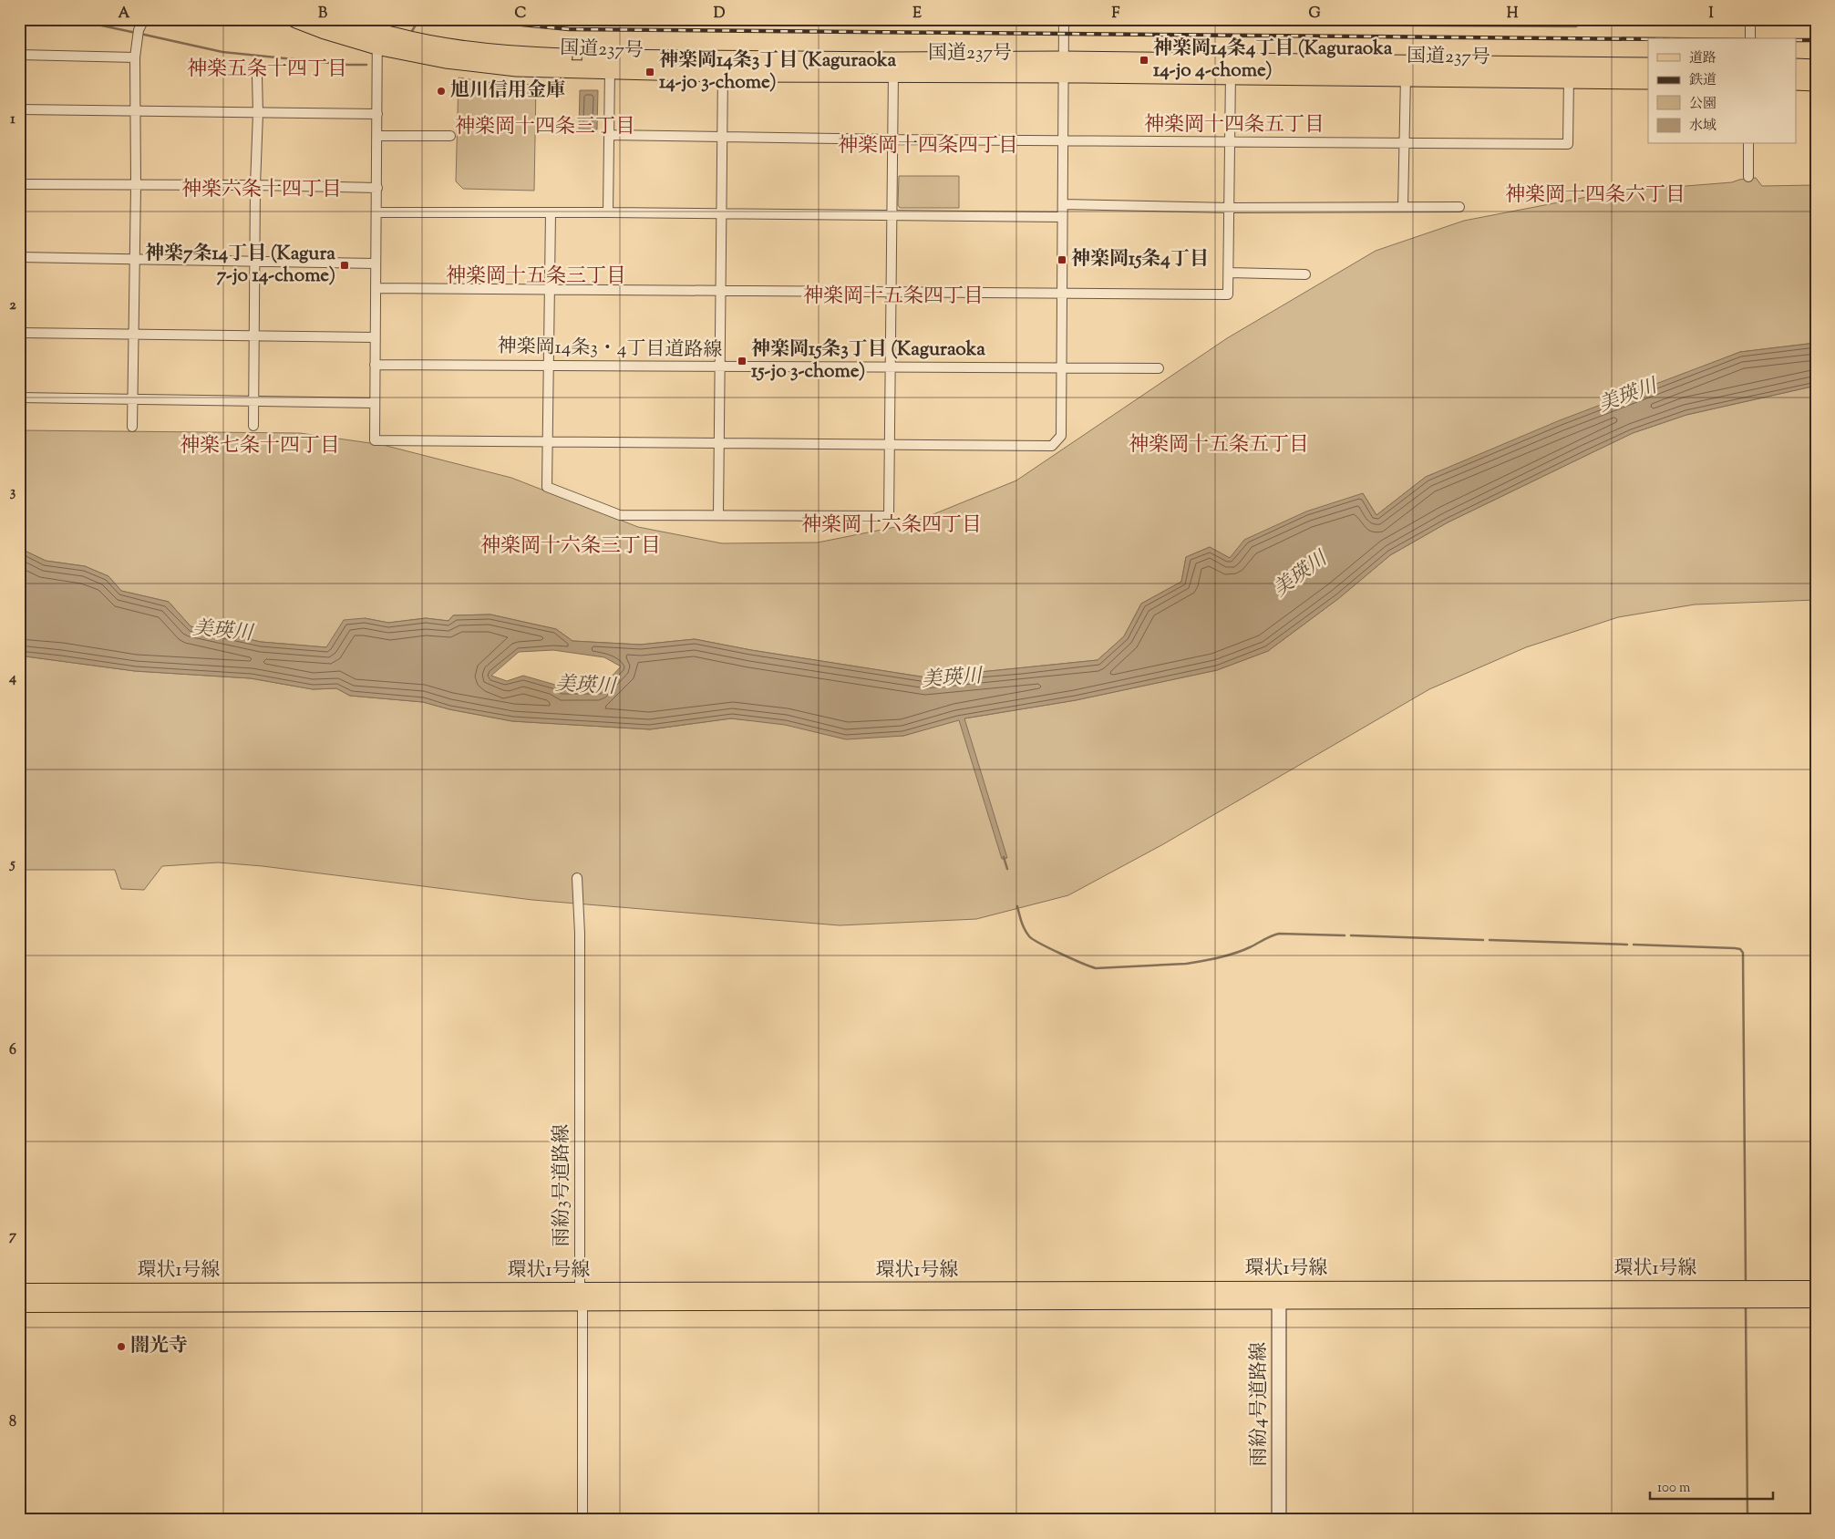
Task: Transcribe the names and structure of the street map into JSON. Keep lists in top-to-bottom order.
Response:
{
  "streets": {
    "highway": ["国道237号"],
    "main road": ["環状1号線"],
    "street": ["神楽岡14条3・4丁目道路線", "雨紛3号道路線", "雨紛4号道路線"]
  },
  "crossings": [
    ["雨紛3号道路線", "環状1号線"],
    ["環状1号線", "雨紛4号道路線"]
  ],
  "districts": [
    "神楽五条十四丁目",
    "神楽岡十四条五丁目",
    "神楽岡十四条三丁目",
    "神楽岡十四条四丁目",
    "神楽六条十四丁目",
    "神楽岡十四条六丁目",
    "神楽岡十五条三丁目",
    "神楽岡十五条四丁目",
    "神楽岡十五条五丁目",
    "神楽七条十四丁目",
    "神楽岡十六条四丁目",
    "神楽岡十六条三丁目"
  ],
  "water": ["美瑛川"],
  "places": {
    "transit": [
      "神楽岡14条4丁目 (Kaguraoka 14-jo 4-chome)",
      "神楽岡14条3丁目 (Kaguraoka 14-jo 3-chome)",
      "神楽岡15条4丁目",
      "神楽7条14丁目 (Kagura 7-jo 14-chome)",
      "神楽岡15条3丁目 (Kaguraoka 15-jo 3-chome)"
    ],
    "other": ["旭川信用金庫", "闇光寺"]
  },
  "legend": [
    "道路",
    "鉄道",
    "公園",
    "水域"
  ],
  "scale_bar": "100 m",
  "grid": {
    "columns": [
      "A",
      "B",
      "C",
      "D",
      "E",
      "F",
      "G",
      "H",
      "I"
    ],
    "rows": [
      "1",
      "2",
      "3",
      "4",
      "5",
      "6",
      "7",
      "8"
    ]
  }
}
